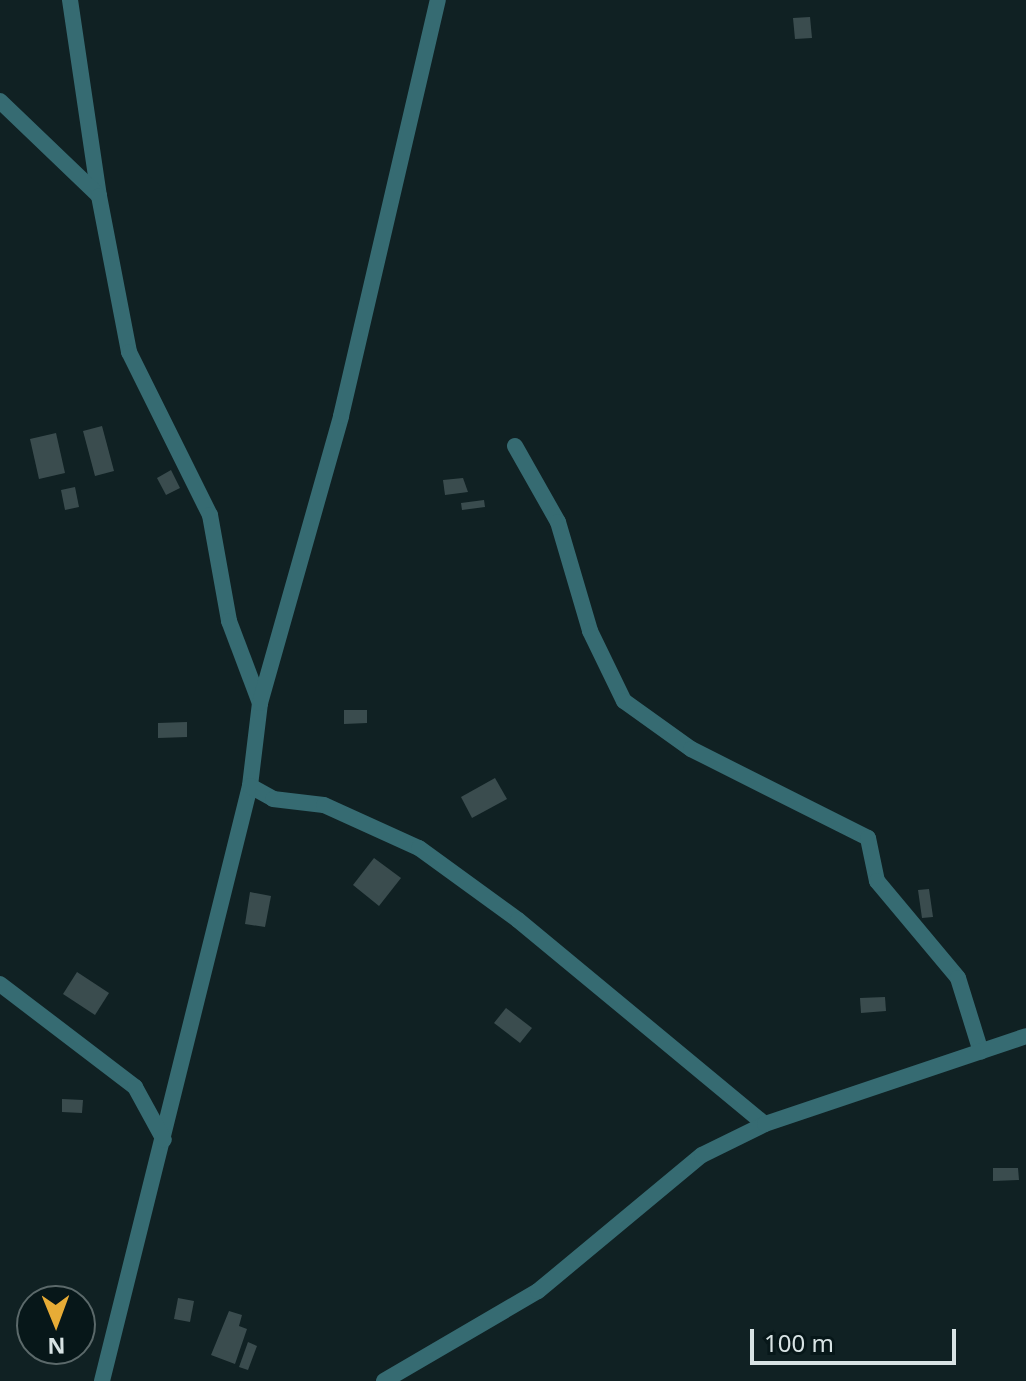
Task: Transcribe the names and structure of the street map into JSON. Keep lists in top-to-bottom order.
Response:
{
  "scale_bar": "100 m",
  "north": "bottom"
}
